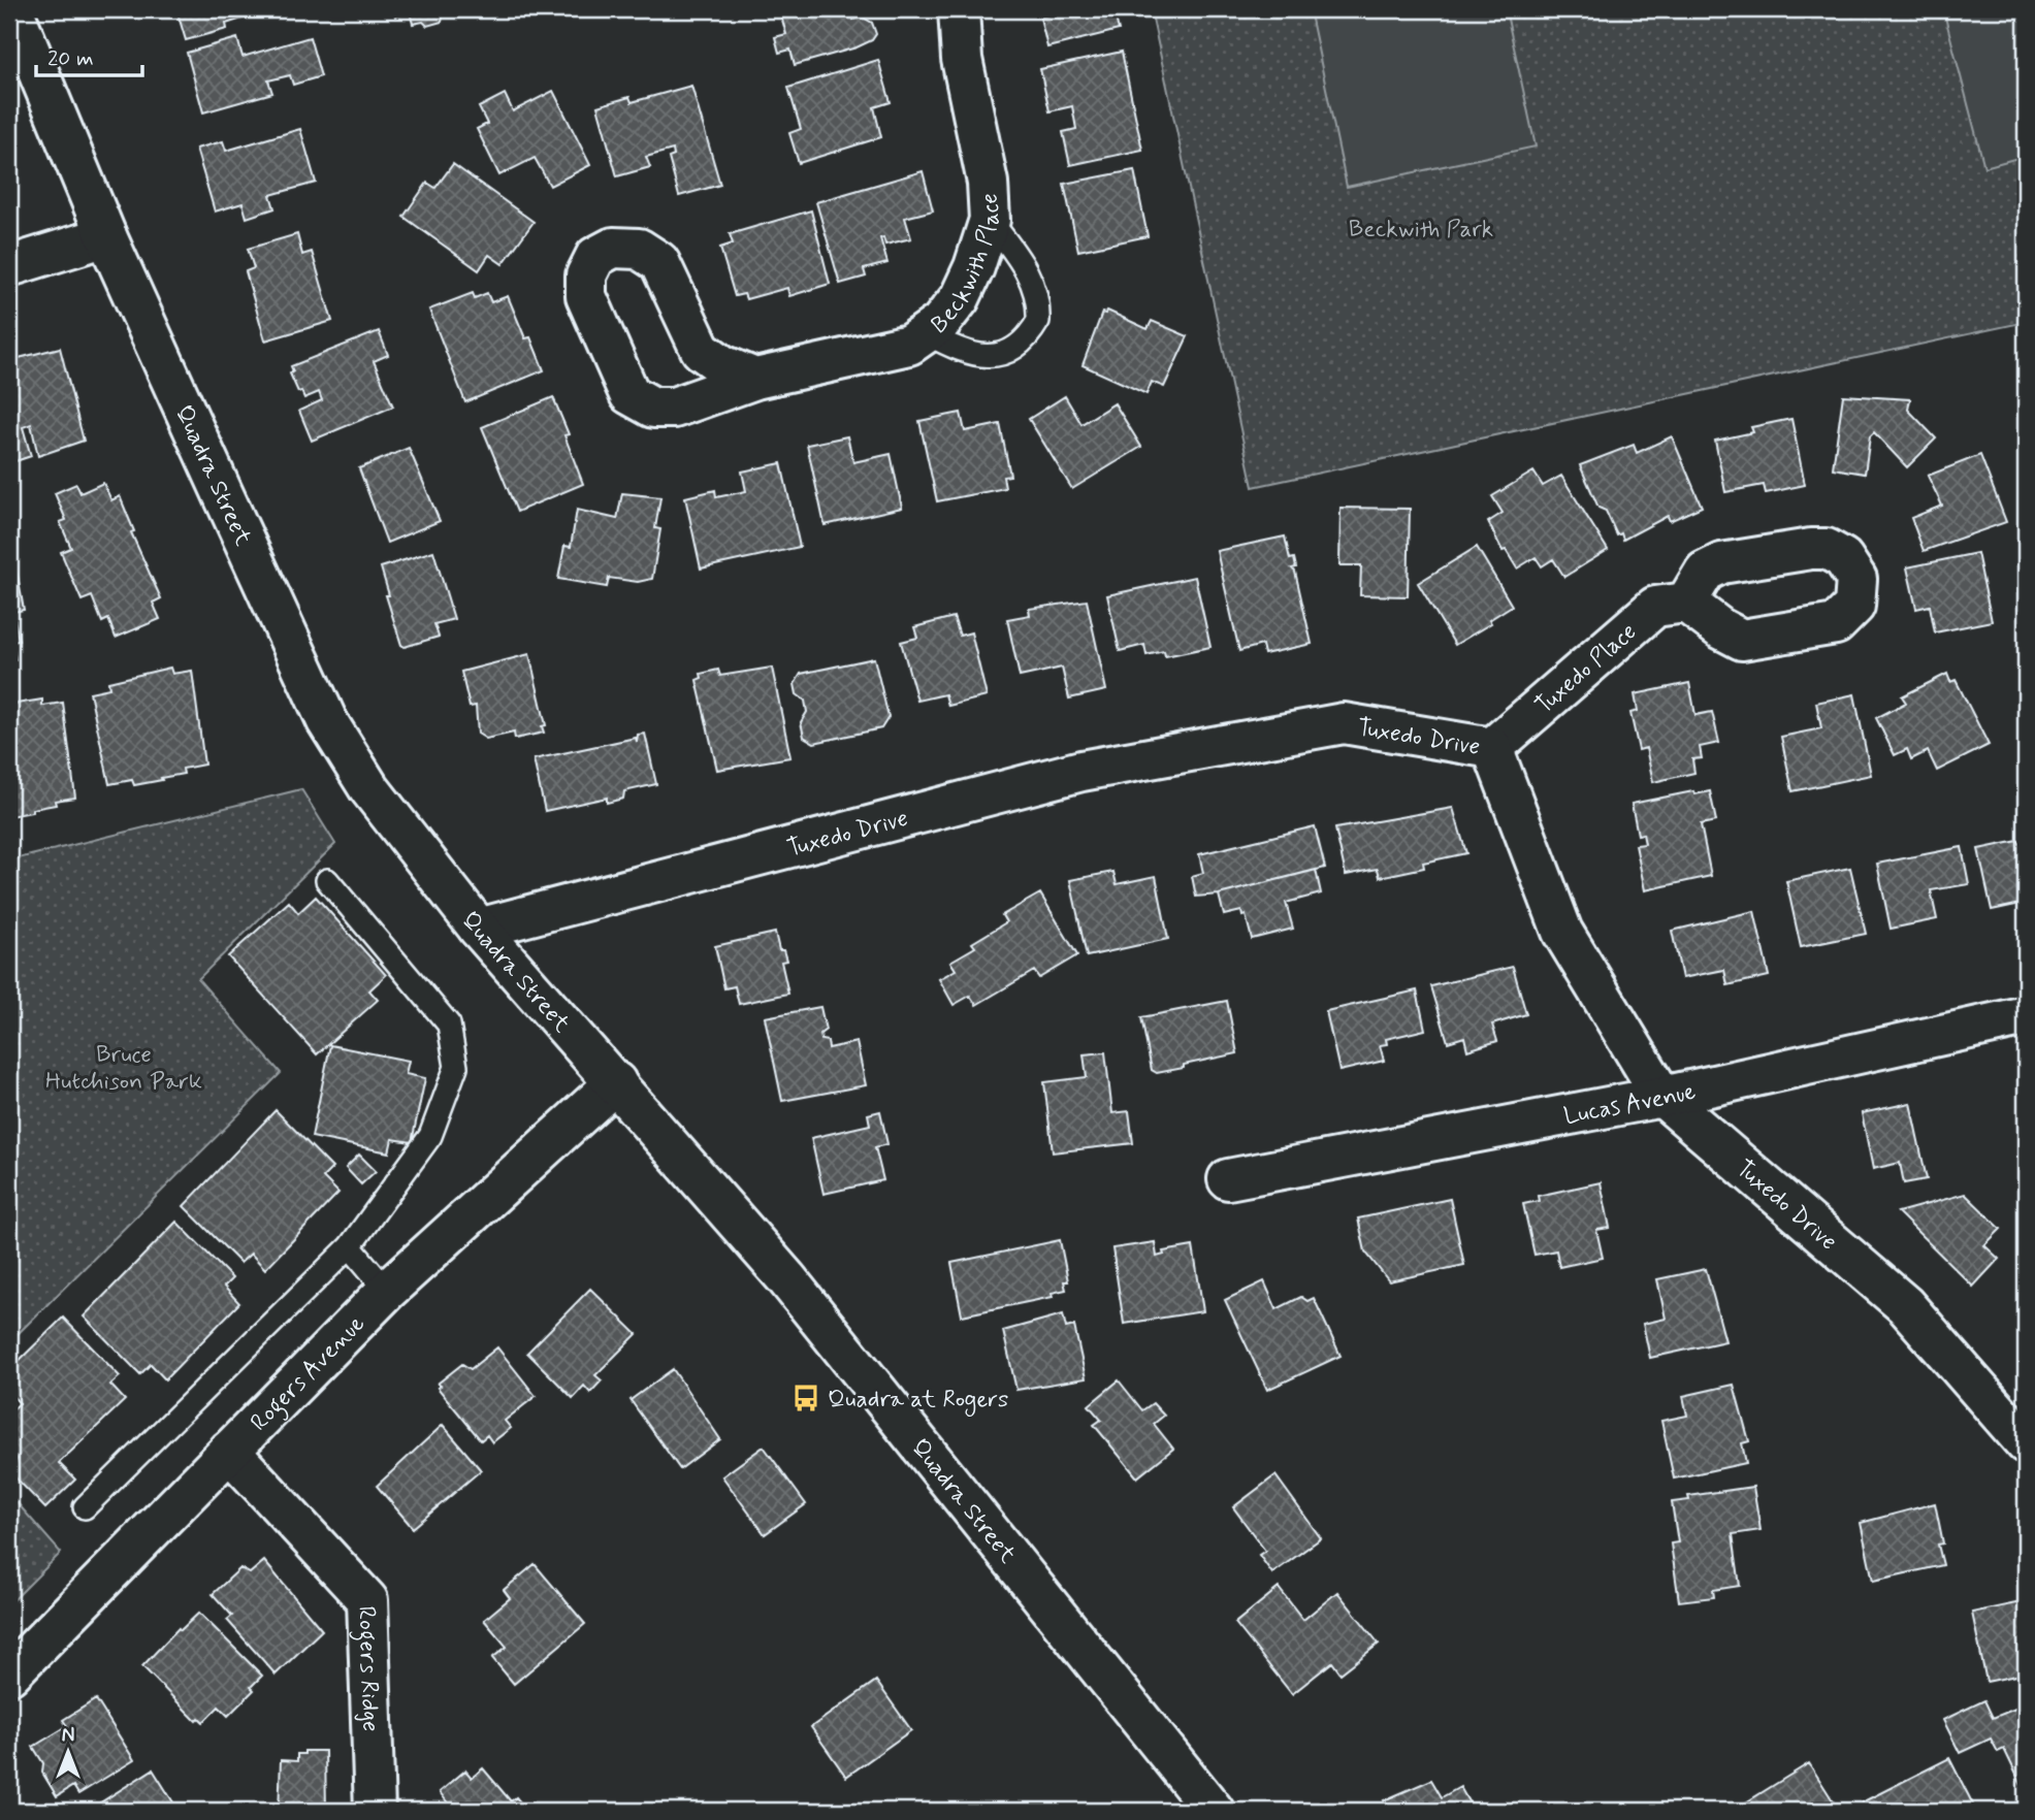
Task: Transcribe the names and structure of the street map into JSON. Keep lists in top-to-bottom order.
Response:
{
  "streets": {
    "street": [
      "Beckwith Place",
      "Quadra Street",
      "Tuxedo Place",
      "Tuxedo Drive",
      "Lucas Avenue",
      "Rogers Avenue",
      "Rogers Ridge"
    ]
  },
  "crossings": [
    ["Quadra Street", "Tuxedo Drive"],
    ["Quadra Street", "Rogers Avenue"],
    ["Tuxedo Place", "Tuxedo Drive"],
    ["Tuxedo Drive", "Lucas Avenue"],
    ["Rogers Avenue", "Rogers Ridge"]
  ],
  "parks": ["Beckwith Park", "Bruce Hutchison Park"],
  "places": {
    "bus stop": ["Quadra at Rogers"]
  },
  "scale_bar": "20 m",
  "north": "top"
}
